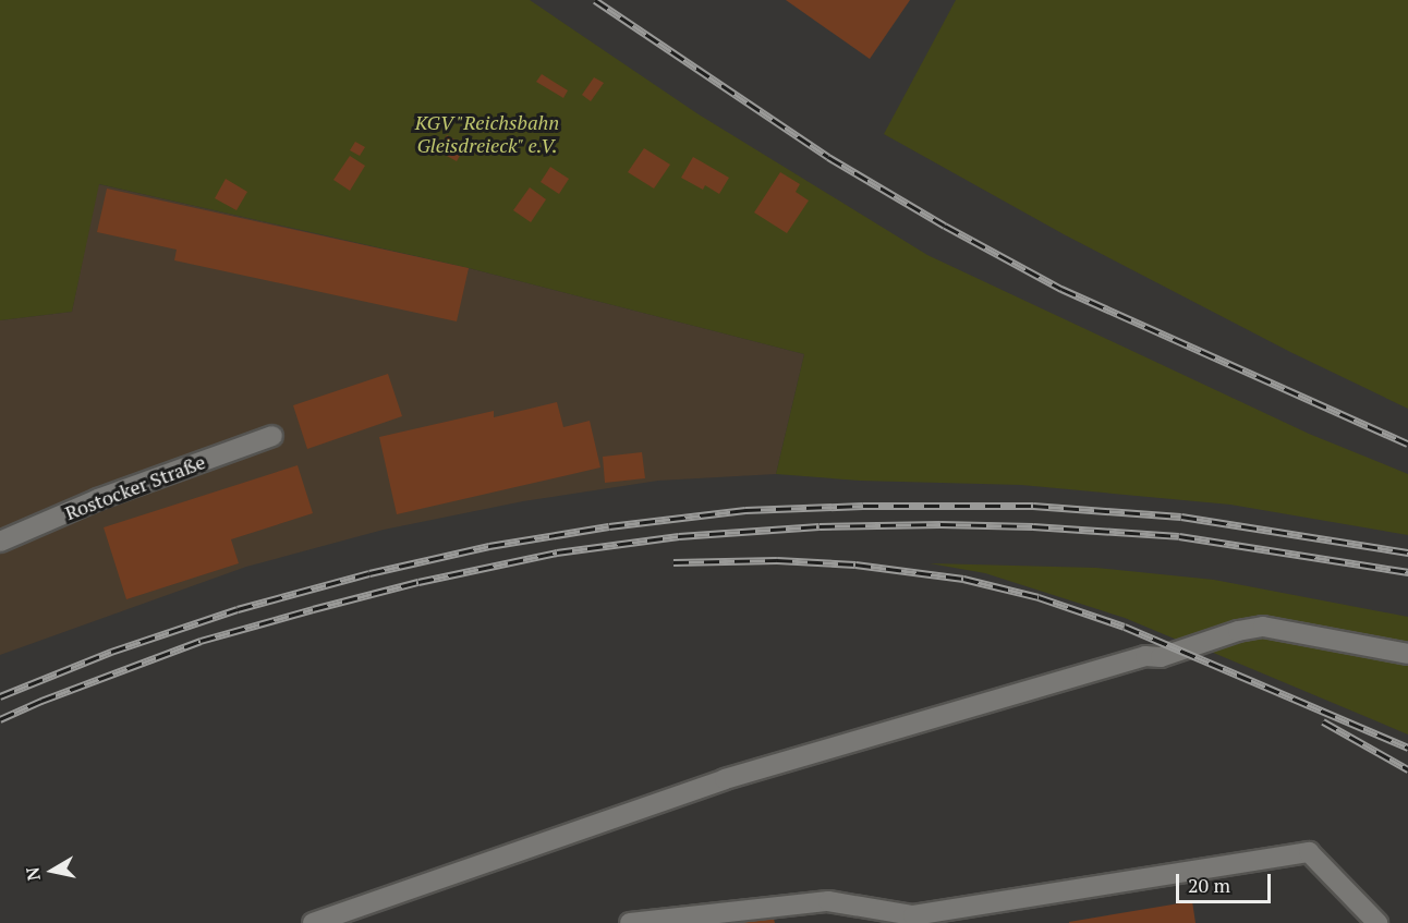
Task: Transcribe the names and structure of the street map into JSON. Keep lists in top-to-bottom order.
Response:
{
  "streets": {
    "street": ["Rostocker Straße"]
  },
  "parks": ["KGV \"Reichsbahn Gleisdreieck\" e.V."],
  "scale_bar": "20 m",
  "north": "left"
}
